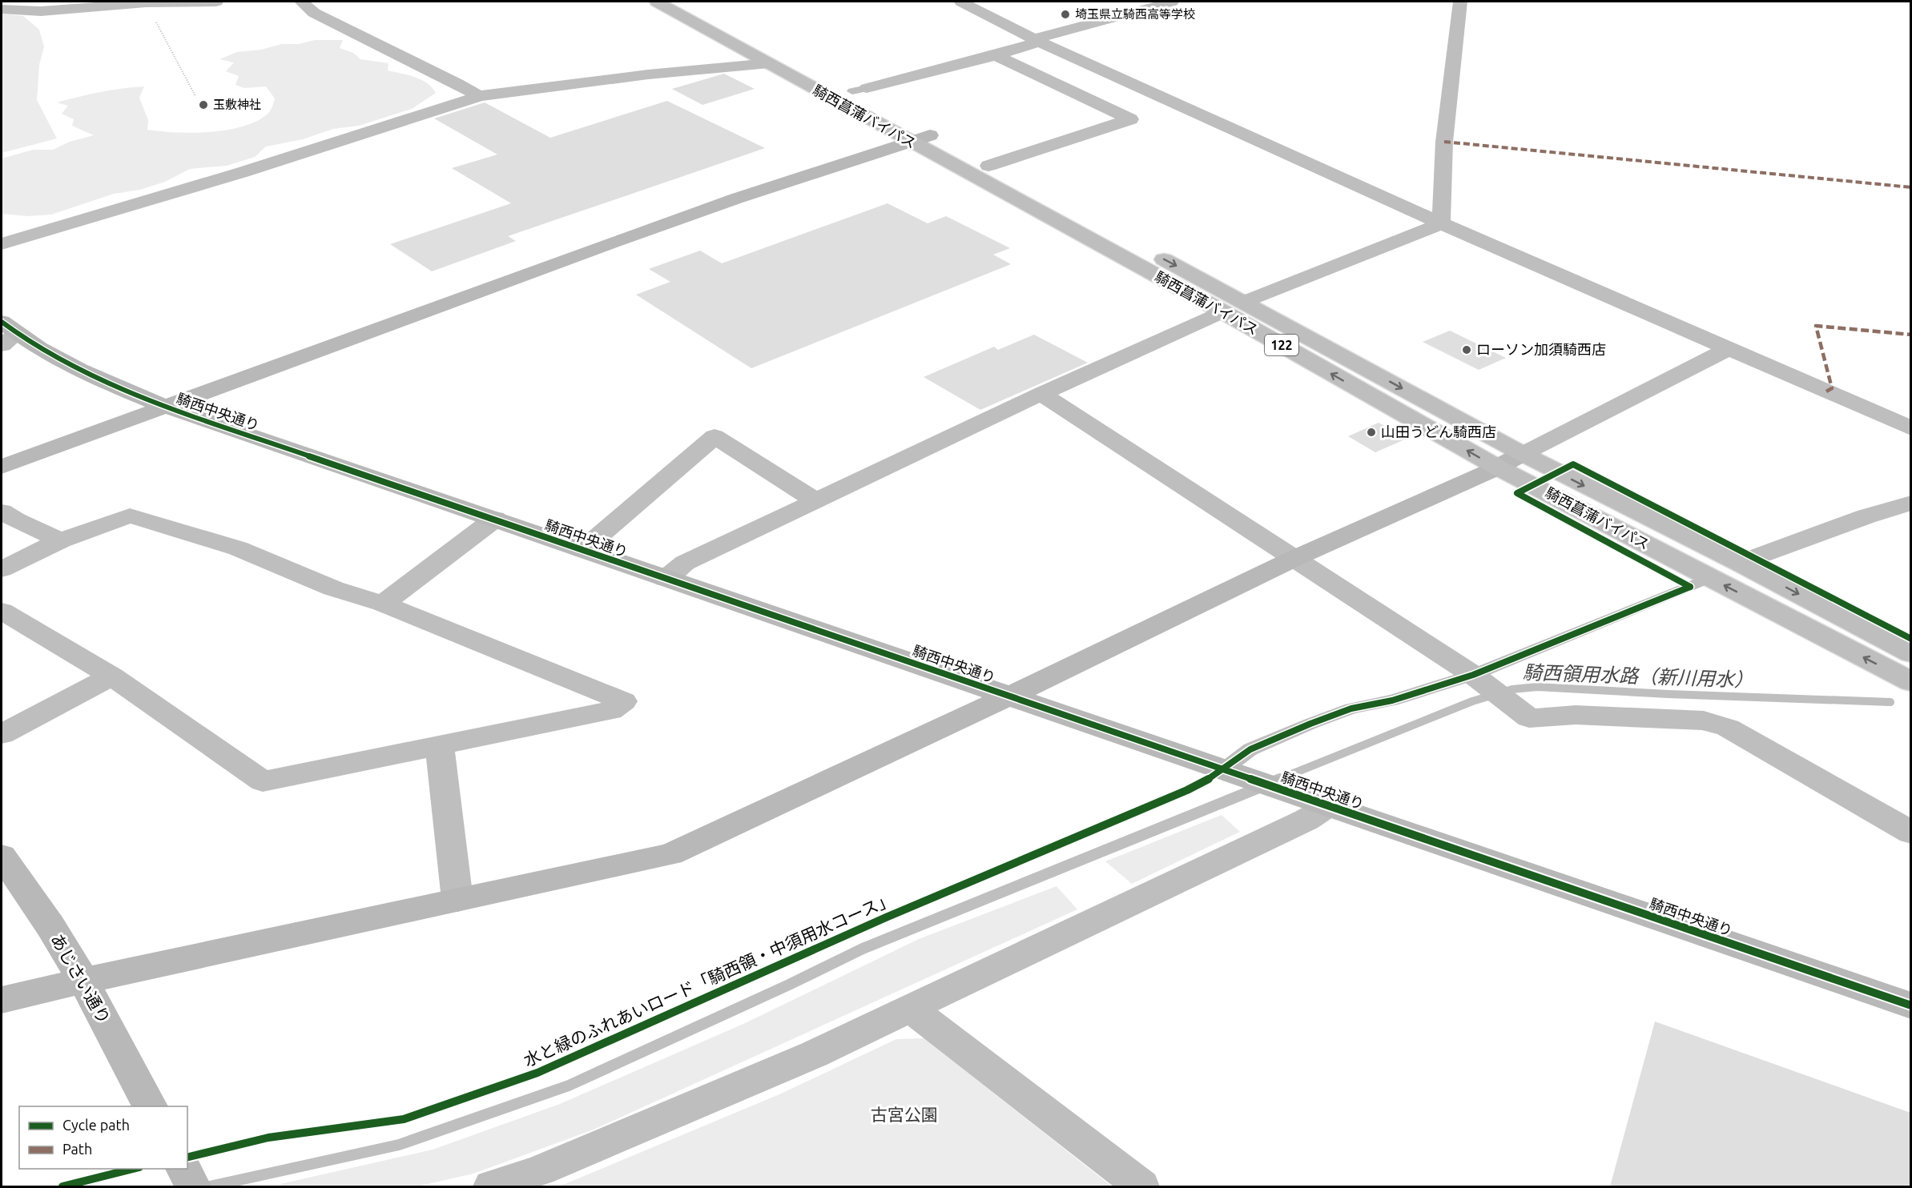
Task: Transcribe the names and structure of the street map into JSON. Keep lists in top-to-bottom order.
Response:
{
  "streets": {
    "main road": ["騎西菖蒲バイパス", "122"],
    "street": ["騎西中央通り", "あじさい通り"],
    "cycle path": ["水と緑のふれあいロード「騎西領・中須用水コース」"]
  },
  "water": ["騎西領用水路（新川用水）"],
  "parks": ["古宮公園"],
  "places": [
    "埼玉県立騎西高等学校",
    "玉敷神社",
    "ローソン加須騎西店",
    "山田うどん騎西店"
  ],
  "legend": ["Cycle path", "Path"]
}
